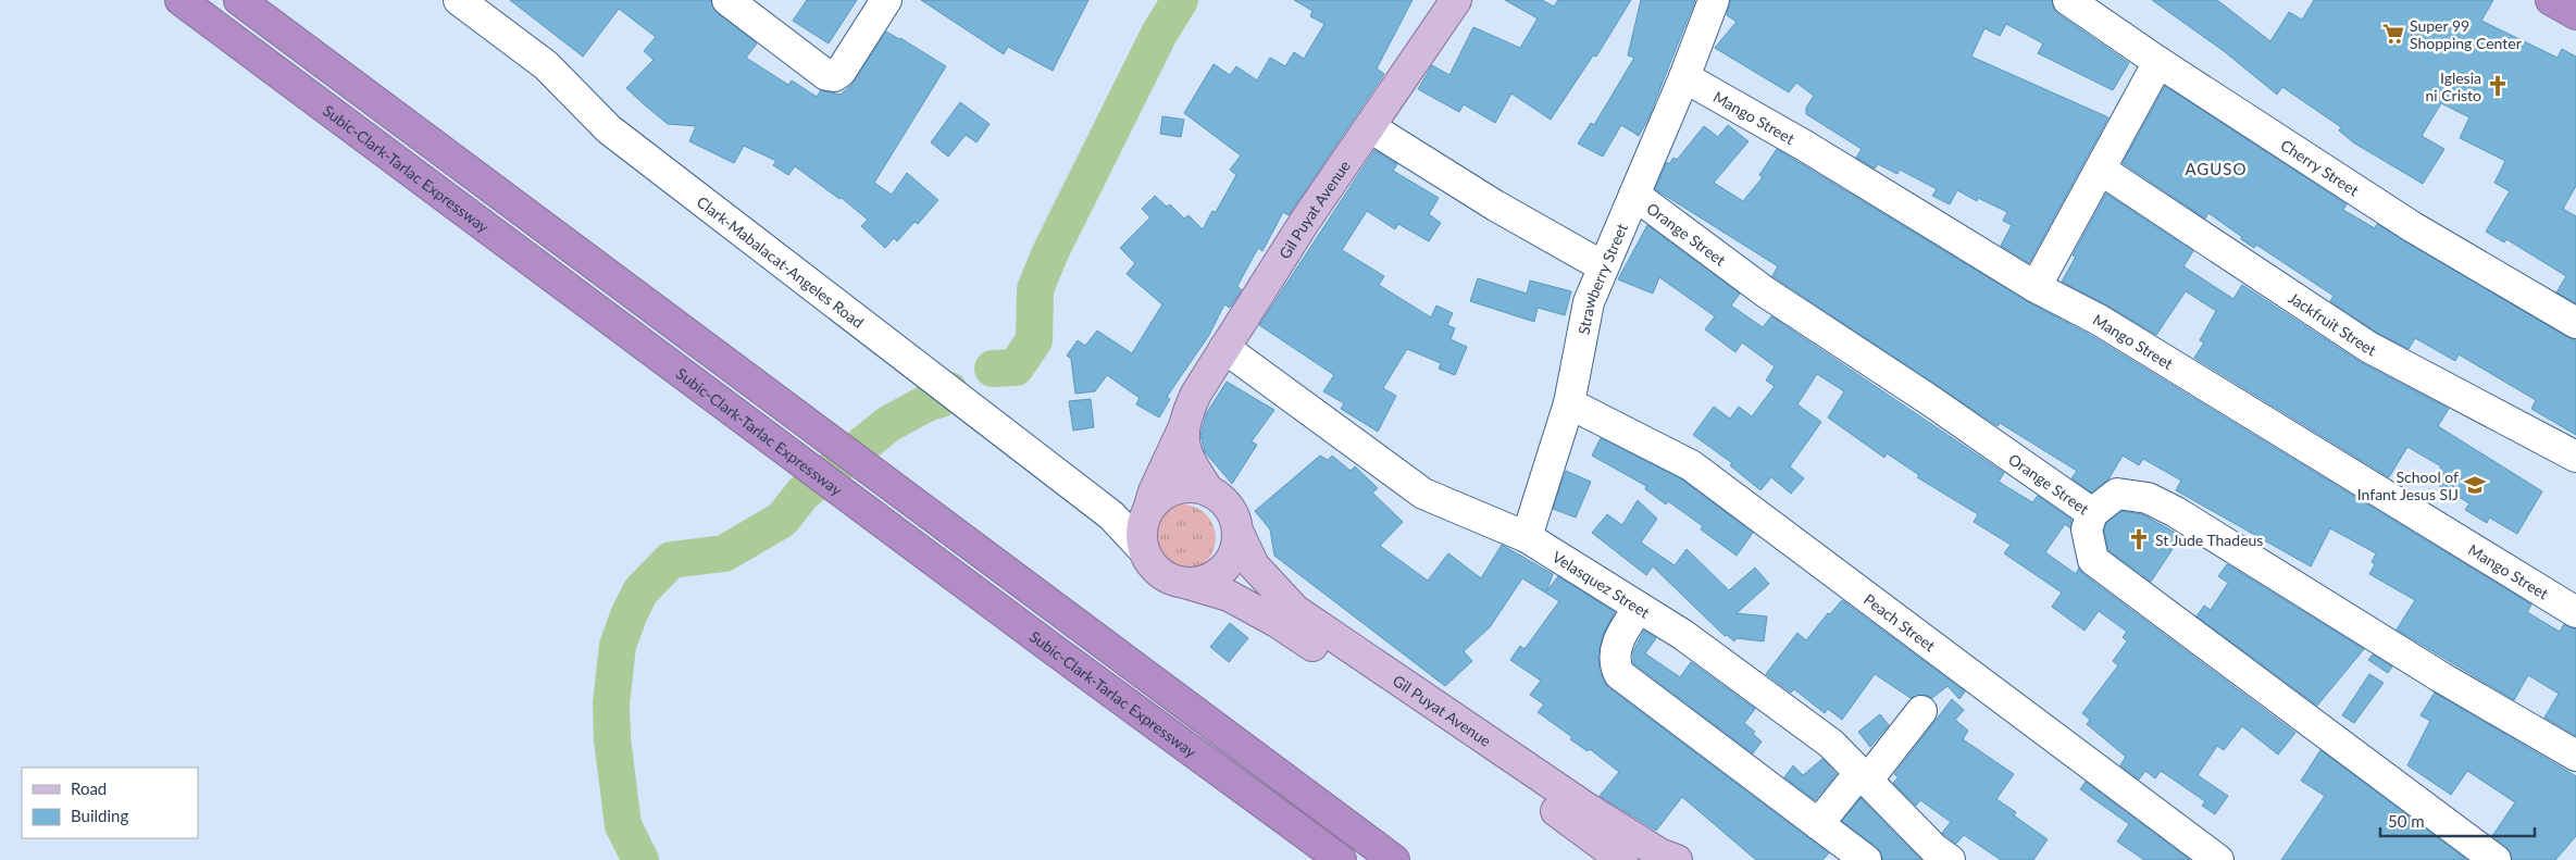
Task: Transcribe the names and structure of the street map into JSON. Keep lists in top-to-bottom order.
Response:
{
  "streets": {
    "highway": ["Subic-Clark-Tarlac Expressway"],
    "main road": ["Gil Puyat Avenue"],
    "street": [
      "Mango Street",
      "Cherry Street",
      "Orange Street",
      "Clark-Mabalacat-Angeles Road",
      "Strawberry Street",
      "Jackfruit Street",
      "Velasquez Street",
      "Peach Street"
    ]
  },
  "crossings": [
    ["Mango Street", "Strawberry Street"],
    ["Gil Puyat Avenue", "Clark-Mabalacat-Angeles Road"],
    ["Gil Puyat Avenue", "Velasquez Street"],
    ["Orange Street", "Strawberry Street"],
    ["Strawberry Street", "Velasquez Street"],
    ["Strawberry Street", "Peach Street"]
  ],
  "districts": ["AGUSO"],
  "places": {
    "supermarket": ["Super 99 Shopping Center"],
    "church": ["Iglesia ni Cristo", "St Jude Thadeus"],
    "school or university": ["School of Infant Jesus SIJ"]
  },
  "legend": ["Road", "Building"],
  "scale_bar": "50 m"
}
